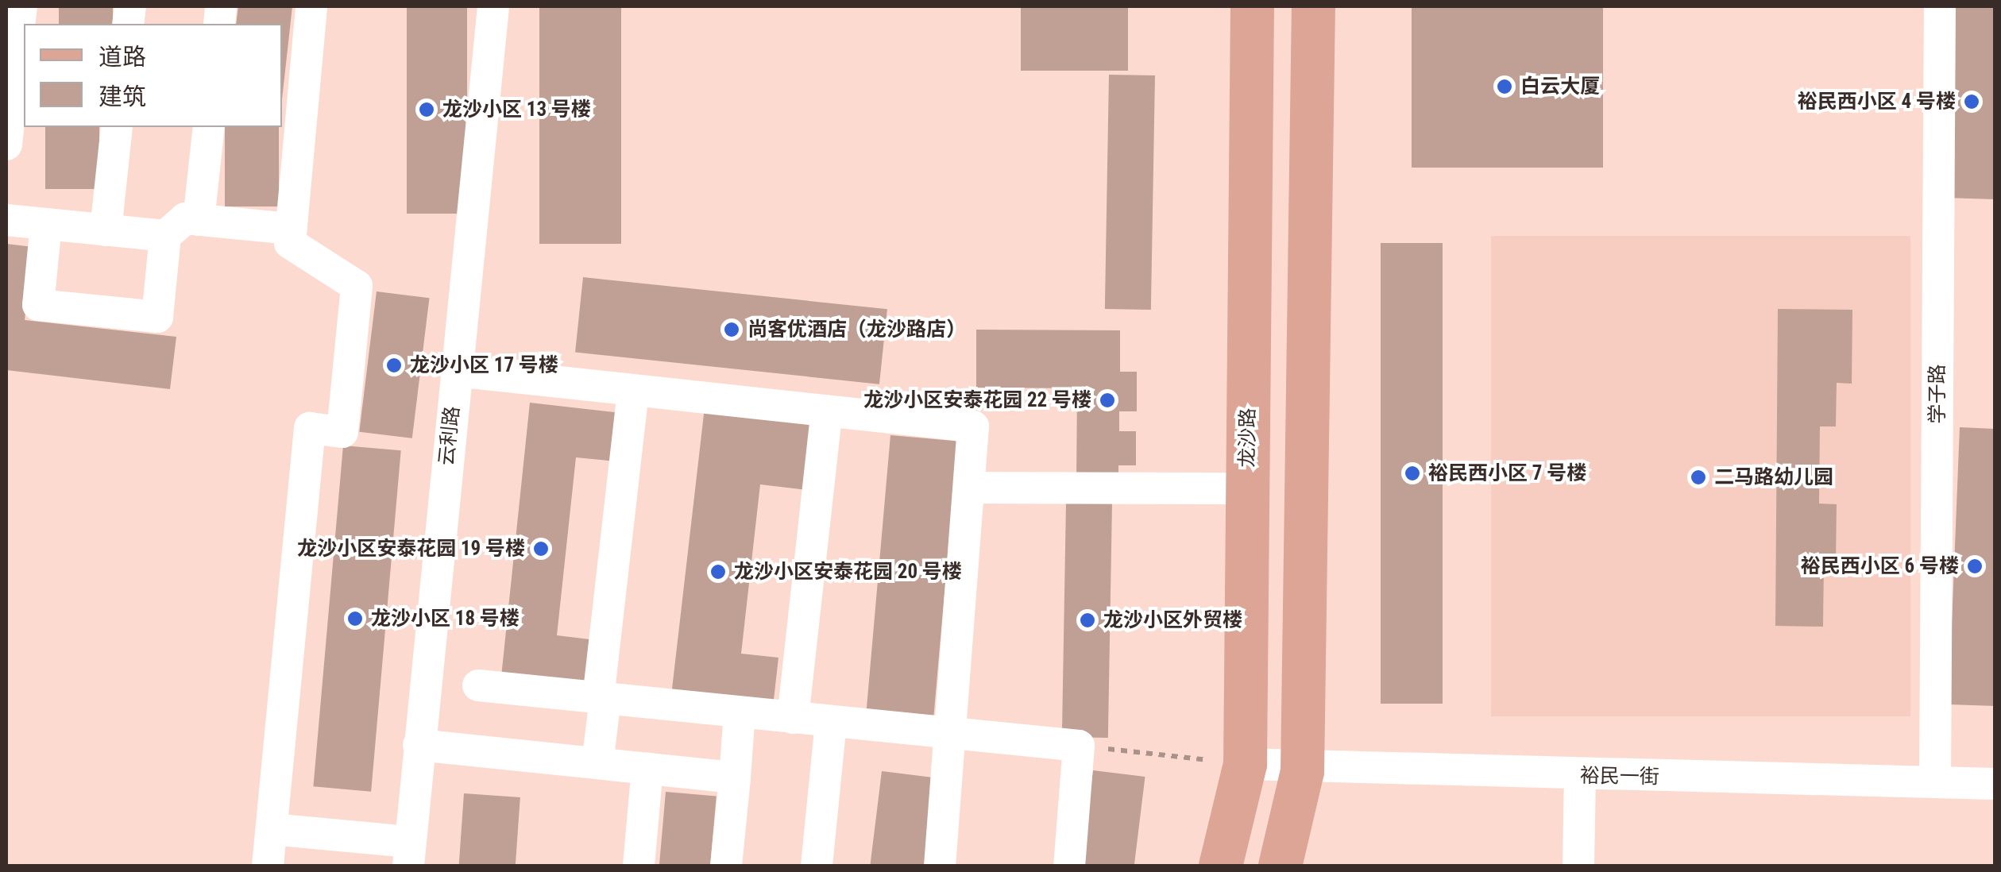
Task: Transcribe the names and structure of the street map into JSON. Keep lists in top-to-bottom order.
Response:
{
  "streets": {
    "main road": ["龙沙路"],
    "street": ["学子路", "云利路", "裕民一街"]
  },
  "crossings": [
    ["学子路", "裕民一街"],
    ["龙沙路", "裕民一街"]
  ],
  "places": [
    "白云大厦",
    "裕民西小区 4 号楼",
    "龙沙小区 13 号楼",
    "尚客优酒店（龙沙路店）",
    "龙沙小区 17 号楼",
    "龙沙小区安泰花园 22 号楼",
    "裕民西小区 7 号楼",
    "二马路幼儿园",
    "龙沙小区安泰花园 19 号楼",
    "裕民西小区 6 号楼",
    "龙沙小区安泰花园 20 号楼",
    "龙沙小区 18 号楼",
    "龙沙小区外贸楼"
  ],
  "legend": ["道路", "建筑"]
}
